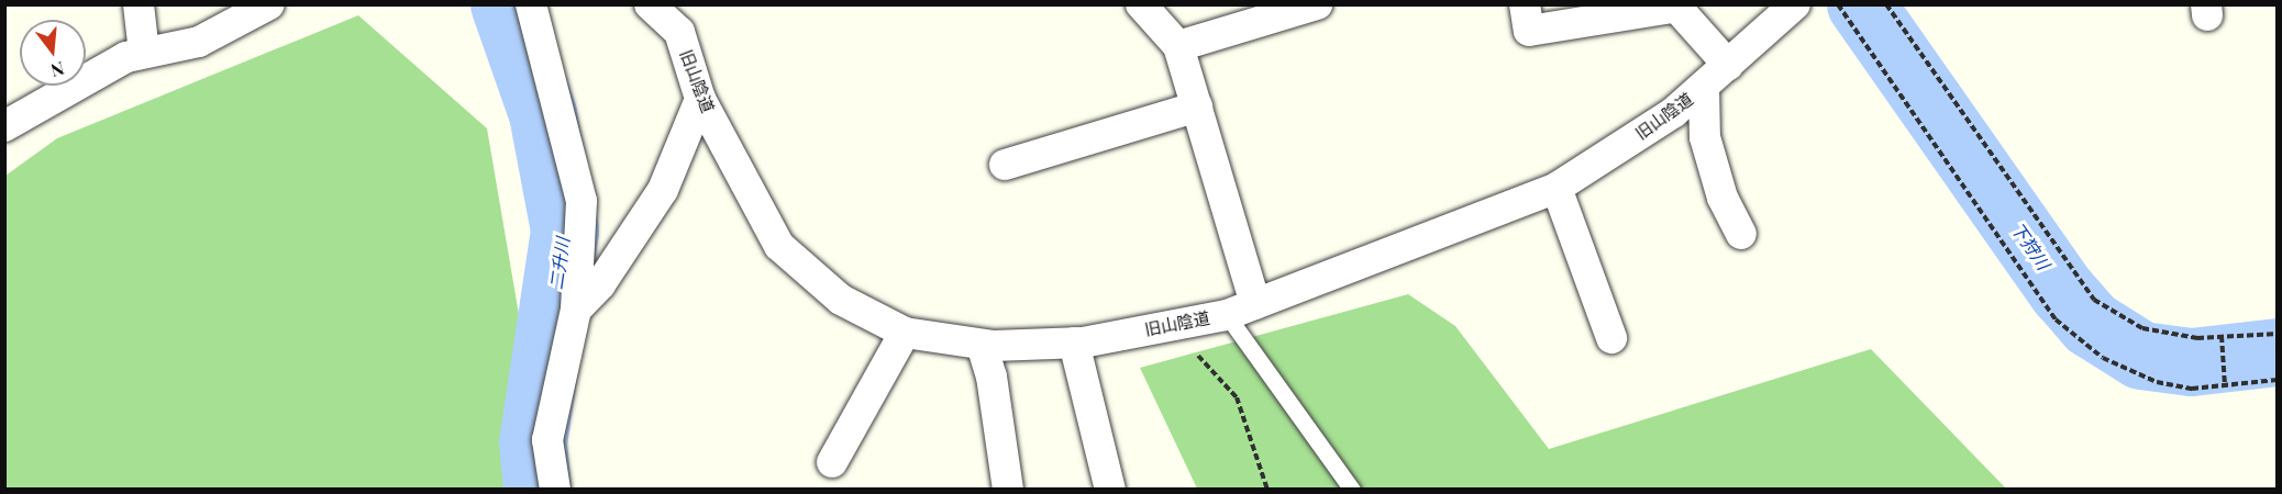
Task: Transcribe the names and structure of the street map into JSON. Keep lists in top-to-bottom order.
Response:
{
  "streets": {
    "street": ["旧山陰道"]
  },
  "water": ["下狩川", "二升川"],
  "north": "bottom"
}
